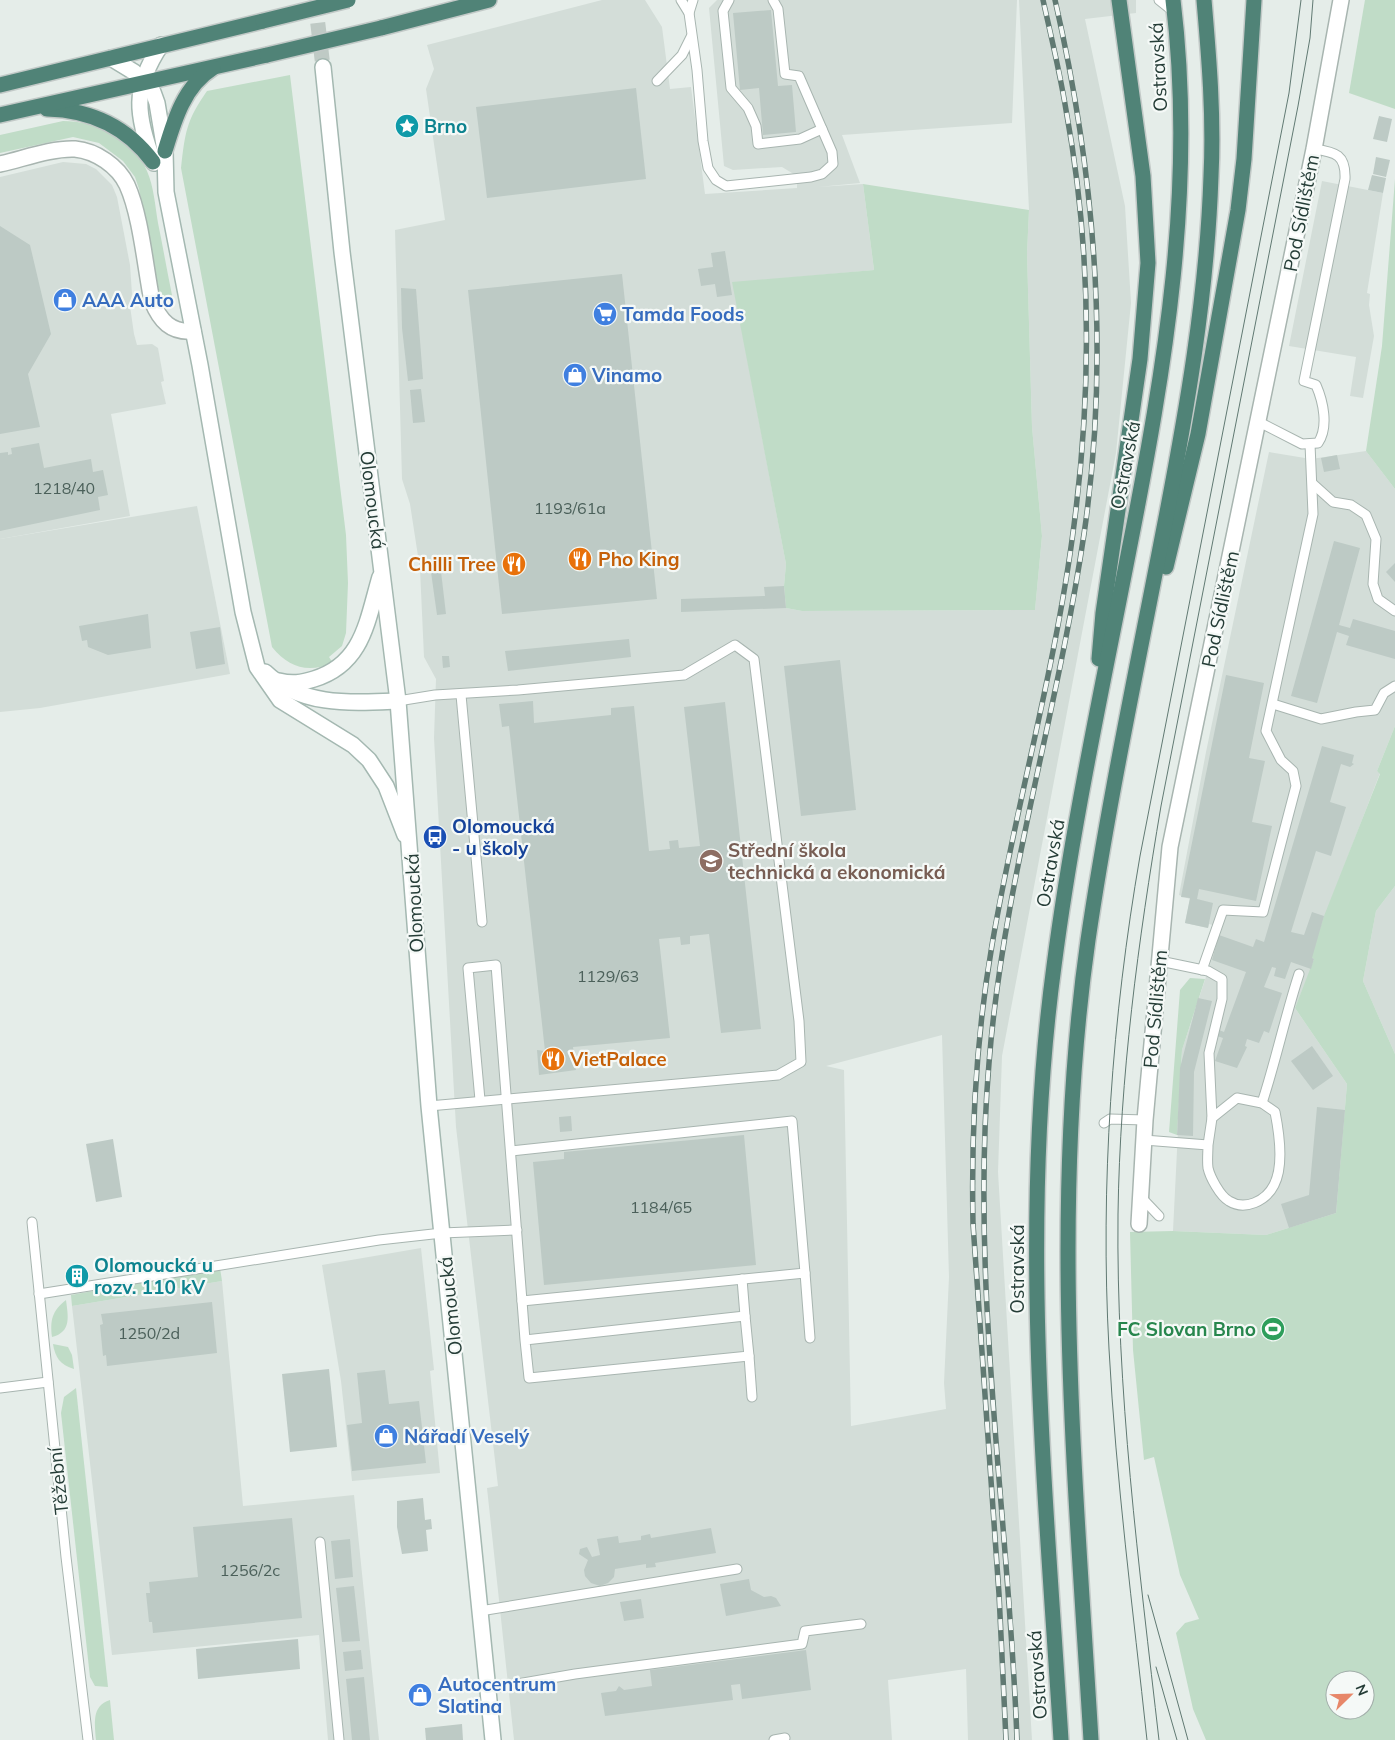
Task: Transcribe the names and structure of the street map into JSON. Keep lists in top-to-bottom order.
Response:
{
  "streets": {
    "highway": ["Ostravská"],
    "main road": ["Pod Sídlištěm", "Olomoucká"],
    "lane": ["Těžební"]
  },
  "places": {
    "place": ["Brno"],
    "shop": [
      "AAA Auto",
      "Vinamo",
      "Nářadí Veselý",
      "Autocentrum Slatina"
    ],
    "supermarket": ["Tamda Foods"],
    "restaurant": ["Pho King", "Chilli Tree", "VietPalace"],
    "bus stop": ["Olomoucká - u školy"],
    "school or university": ["Střední škola technická a ekonomická"],
    "building": ["Olomoucká u rozv. 110 kV"],
    "sports": ["FC Slovan Brno"]
  },
  "house_numbers": [
    "1218/40",
    "1193/61a",
    "1129/63",
    "1184/65",
    "1250/2d",
    "1256/2c"
  ],
  "north": "top right"
}
